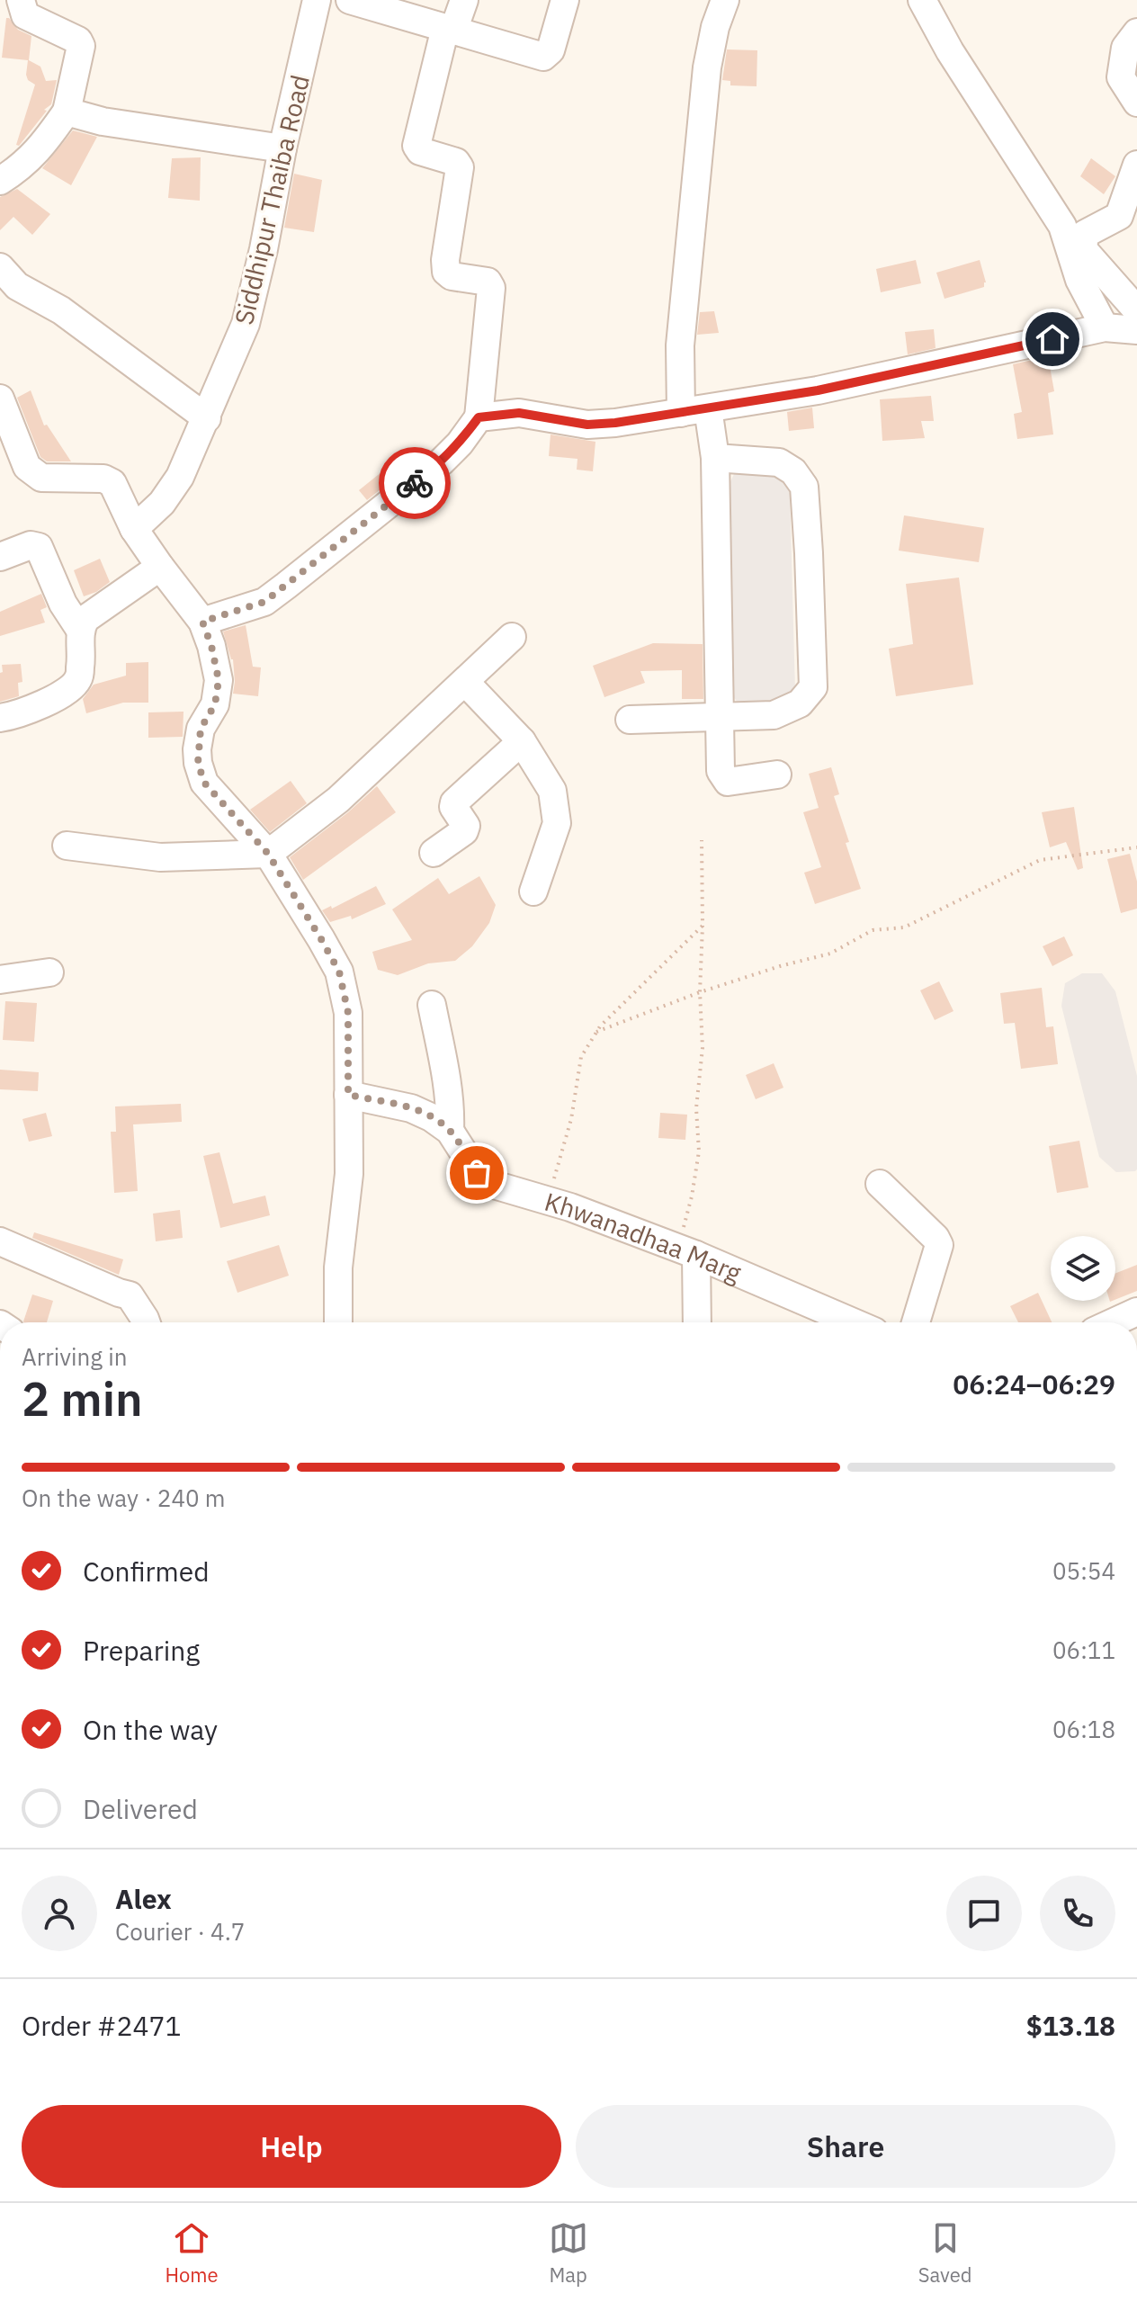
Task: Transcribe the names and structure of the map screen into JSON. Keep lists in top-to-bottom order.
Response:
{
  "streets": {
    "street": ["Siddhipur Thaiba Road", "Khwanadhaa Marg"]
  },
  "page": {
    "heading": ["2 min", "Arriving in", "06:24–06:29"],
    "panel": [
      "Alex",
      "Courier · 4.7",
      "Order #2471",
      "$13.18"
    ],
    "bar": "On the way · 240 m",
    "list": [
      ["Confirmed", "05:54"],
      ["Preparing", "06:11"],
      ["On the way", "06:18"],
      "Delivered"
    ],
    "buttons": ["Help", "Share"],
    "tabs": ["Home", "Map", "Saved"]
  }
}
